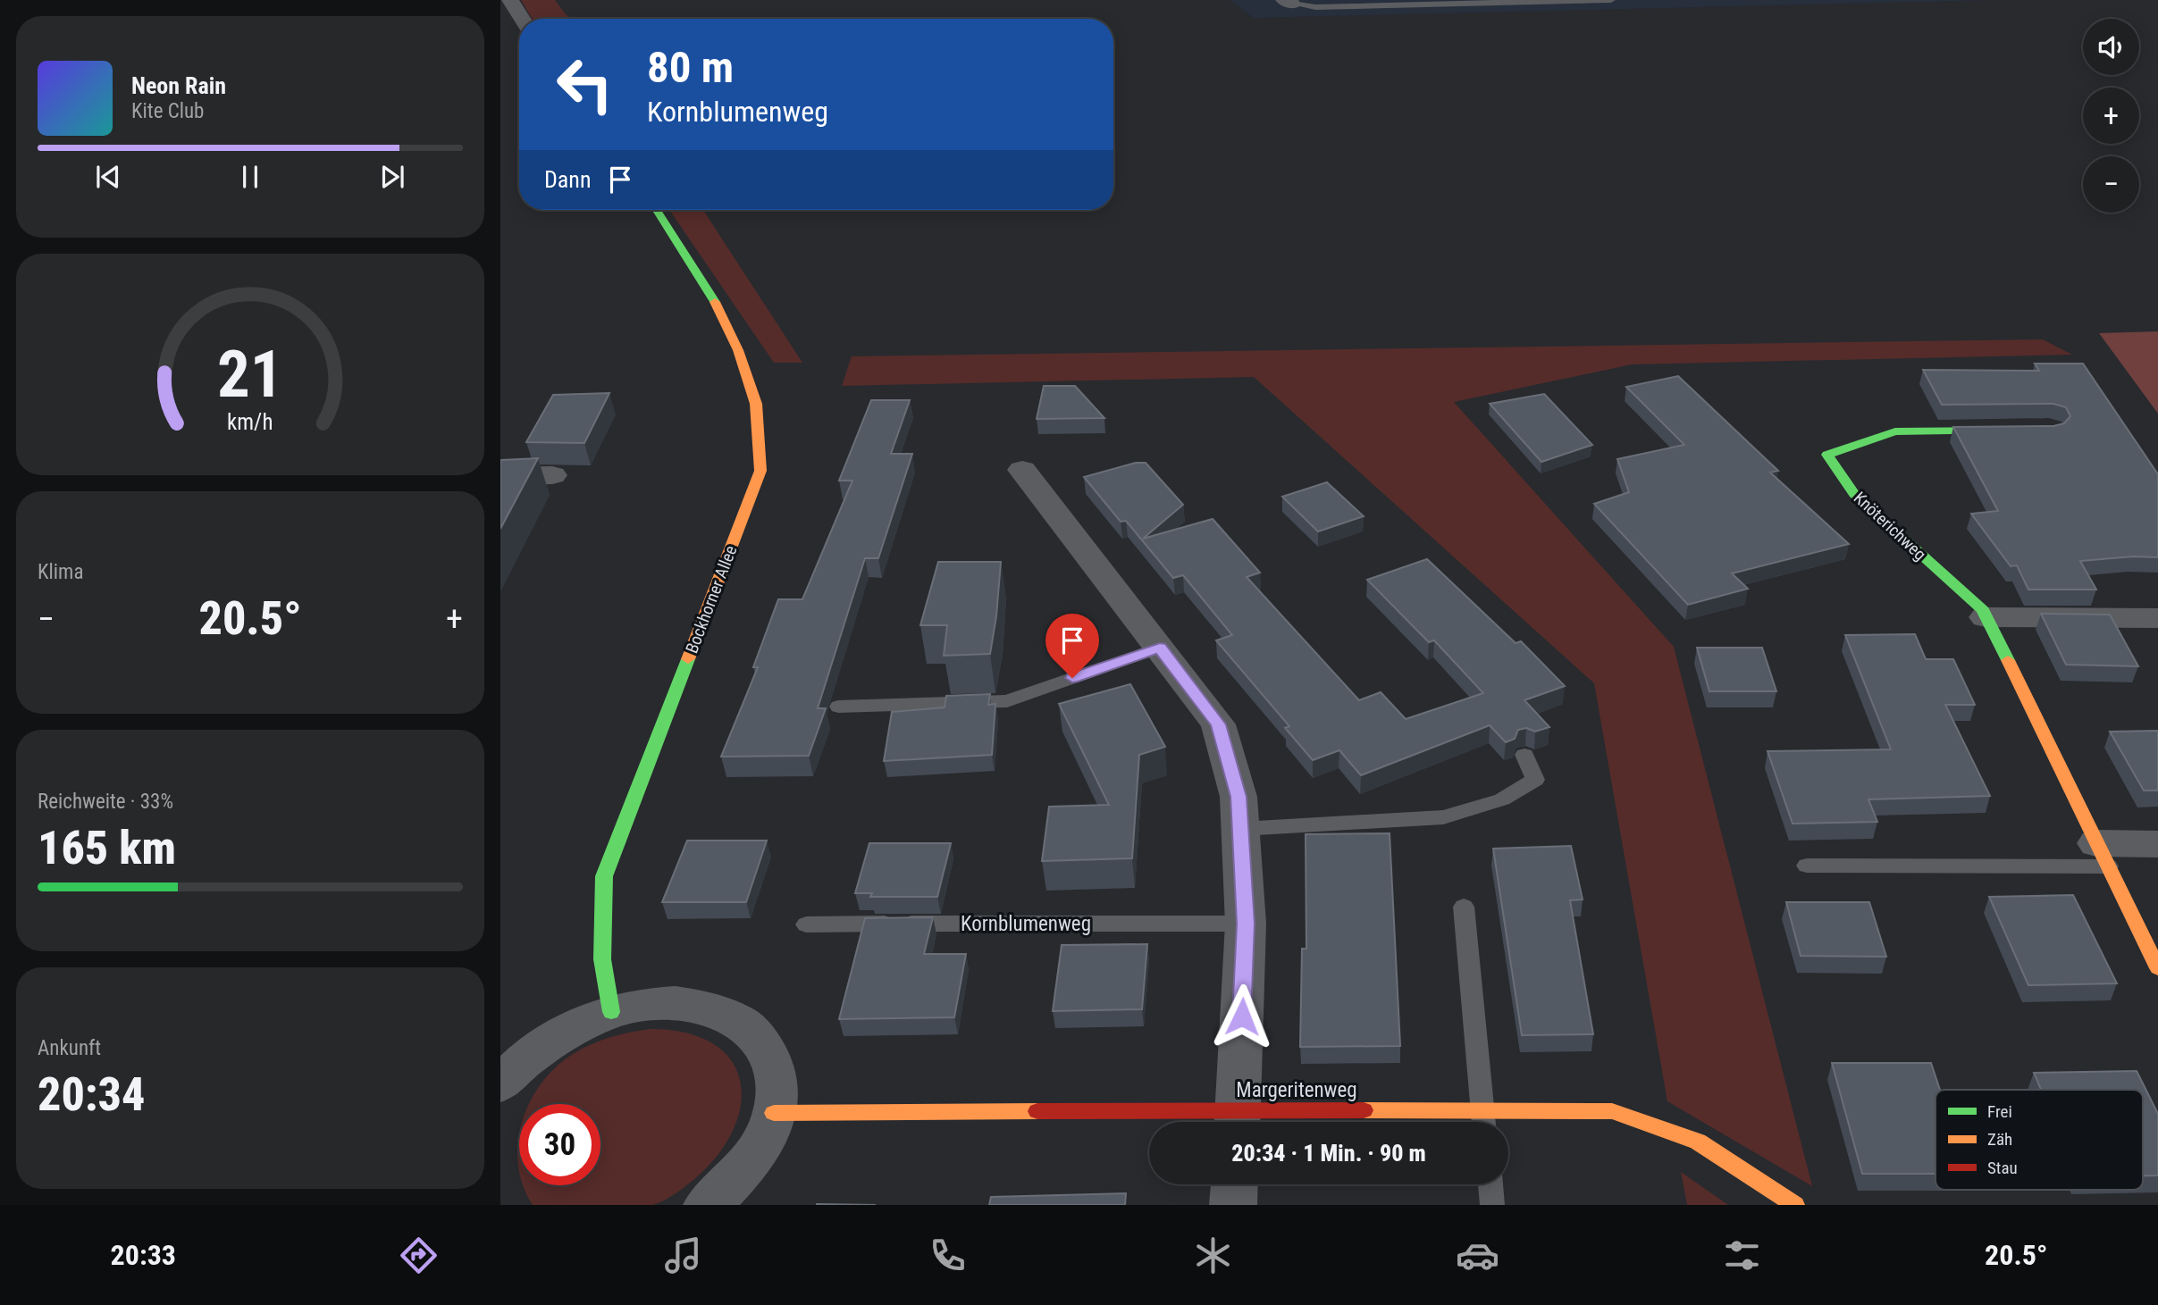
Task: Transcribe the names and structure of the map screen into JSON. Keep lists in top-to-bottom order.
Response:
{
  "streets": {
    "street": ["Knöterichweg", "Bockhorner Allee", "Margeritenweg"],
    "lane": ["Kornblumenweg"]
  },
  "legend": ["Frei", "Zäh", "Stau"],
  "page": {
    "map_buttons": ["+", "−"],
    "turn": ["80 m", "Kornblumenweg"],
    "song": ["Neon Rain", "Kite Club"],
    "then": "Dann",
    "tile": [
      "Klima",
      ["Reichweite · 33%", "165 km"],
      ["Ankunft", "20:34"]
    ],
    "heat": ["−", "20.5°", "+"],
    "limit": "30",
    "trip": "20:34 · 1 Min. · 90 m",
    "tabs": ["20:33", "20.5°"],
    "gauge": ["21", "km/h"]
  }
}
